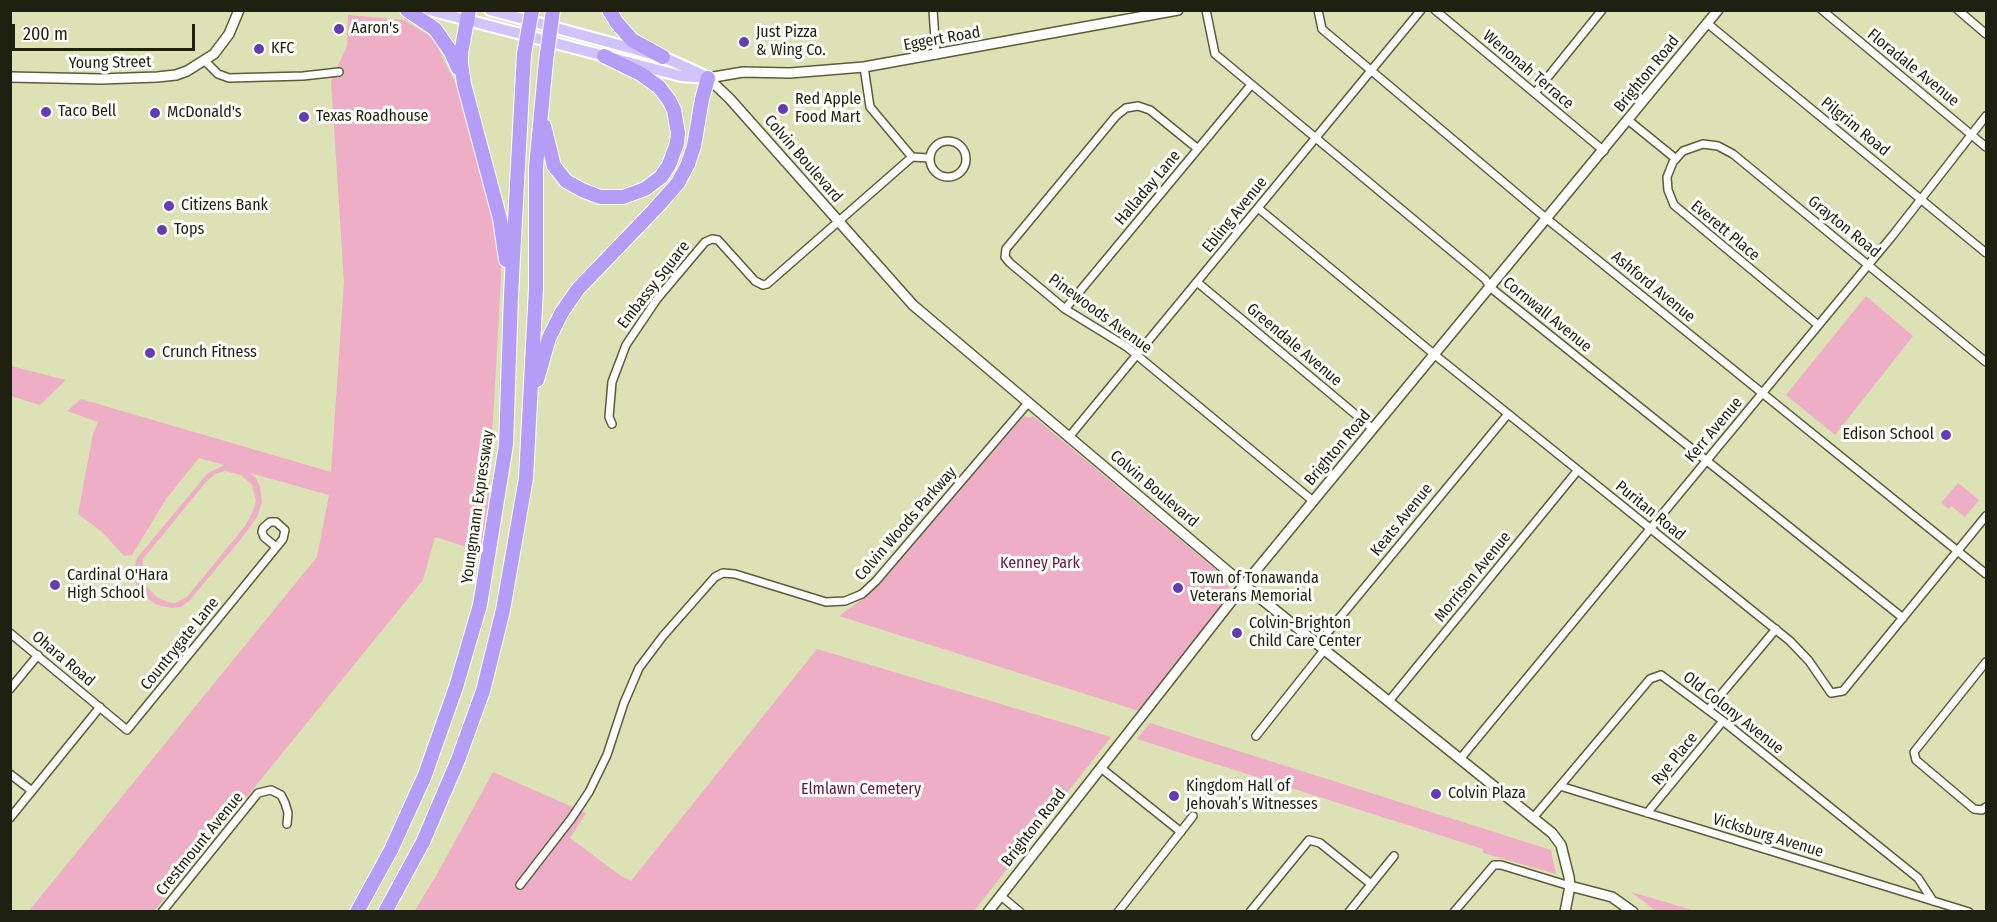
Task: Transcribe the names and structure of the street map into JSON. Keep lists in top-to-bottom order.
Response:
{
  "streets": {
    "highway": ["Youngmann Expressway"],
    "street": [
      "Eggert Road",
      "Young Street",
      "Floradale Avenue",
      "Wenonah Terrace",
      "Brighton Road",
      "Pilgrim Road",
      "Colvin Boulevard",
      "Halladay Lane",
      "Ebling Avenue",
      "Grayton Road",
      "Everett Place",
      "Embassy Square",
      "Ashford Avenue",
      "Pinewoods Avenue",
      "Cornwall Avenue",
      "Greendale Avenue",
      "Kerr Avenue",
      "Puritan Road",
      "Keats Avenue",
      "Colvin Woods Parkway",
      "Morrison Avenue",
      "Countrygate Lane",
      "Ohara Road",
      "Old Colony Avenue",
      "Rye Place",
      "Vicksburg Avenue",
      "Crestmount Avenue"
    ]
  },
  "crossings": [
    ["Eggert Road", "Colvin Boulevard"],
    ["Floradale Avenue", "Kerr Avenue"],
    ["Wenonah Terrace", "Brighton Road"],
    ["Brighton Road", "Pilgrim Road"],
    ["Brighton Road", "Colvin Boulevard"],
    ["Brighton Road", "Ashford Avenue"],
    ["Brighton Road", "Pinewoods Avenue"],
    ["Brighton Road", "Cornwall Avenue"],
    ["Brighton Road", "Greendale Avenue"],
    ["Brighton Road", "Puritan Road"],
    ["Pilgrim Road", "Kerr Avenue"],
    ["Colvin Boulevard", "Ebling Avenue"],
    ["Colvin Boulevard", "Embassy Square"],
    ["Colvin Boulevard", "Kerr Avenue"],
    ["Colvin Boulevard", "Keats Avenue"],
    ["Colvin Boulevard", "Colvin Woods Parkway"],
    ["Colvin Boulevard", "Morrison Avenue"],
    ["Colvin Boulevard", "Old Colony Avenue"],
    ["Halladay Lane", "Pinewoods Avenue"],
    ["Halladay Lane", "Cornwall Avenue"],
    ["Ebling Avenue", "Ashford Avenue"],
    ["Ebling Avenue", "Pinewoods Avenue"],
    ["Ebling Avenue", "Cornwall Avenue"],
    ["Ebling Avenue", "Greendale Avenue"],
    ["Ebling Avenue", "Puritan Road"],
    ["Grayton Road", "Everett Place"],
    ["Grayton Road", "Kerr Avenue"],
    ["Everett Place", "Kerr Avenue"],
    ["Ashford Avenue", "Kerr Avenue"],
    ["Ashford Avenue", "Puritan Road"],
    ["Cornwall Avenue", "Kerr Avenue"],
    ["Cornwall Avenue", "Puritan Road"],
    ["Kerr Avenue", "Puritan Road"],
    ["Puritan Road", "Keats Avenue"],
    ["Puritan Road", "Morrison Avenue"],
    ["Countrygate Lane", "Ohara Road"],
    ["Old Colony Avenue", "Rye Place"],
    ["Old Colony Avenue", "Vicksburg Avenue"],
    ["Rye Place", "Vicksburg Avenue"]
  ],
  "parks": ["Kenney Park", "Elmlawn Cemetery"],
  "places": [
    "Aaron's",
    "Just Pizza & Wing Co.",
    "KFC",
    "Red Apple Food Mart",
    "Taco Bell",
    "McDonald's",
    "Texas Roadhouse",
    "Citizens Bank",
    "Tops",
    "Crunch Fitness",
    "Edison School",
    "Cardinal O'Hara High School",
    "Town of Tonawanda Veterans Memorial",
    "Colvin-Brighton Child Care Center",
    "Colvin Plaza",
    "Kingdom Hall of Jehovah’s Witnesses"
  ],
  "scale_bar": "200 m"
}
